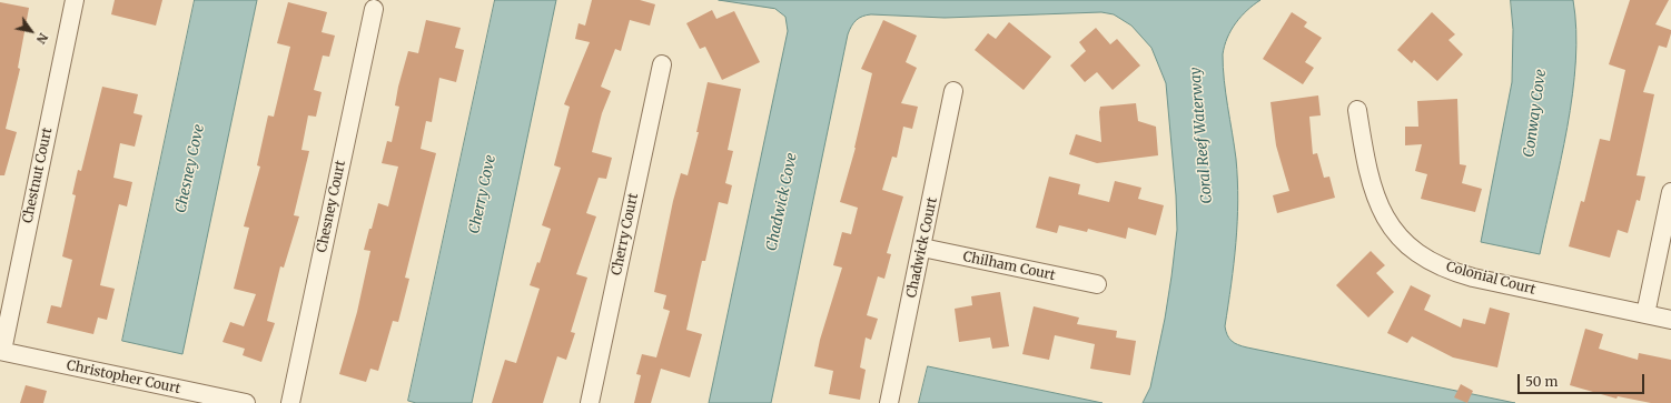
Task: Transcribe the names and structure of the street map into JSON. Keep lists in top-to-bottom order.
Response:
{
  "streets": {
    "street": [
      "Chestnut Court",
      "Chesney Court",
      "Cherry Court",
      "Chadwick Court",
      "Chilham Court",
      "Colonial Court",
      "Christopher Court"
    ]
  },
  "crossings": [
    ["Chestnut Court", "Christopher Court"],
    ["Chadwick Court", "Chilham Court"]
  ],
  "water": [
    "Conway Cove",
    "Coral Reef Waterway",
    "Chesney Cove",
    "Cherry Cove",
    "Chadwick Cove"
  ],
  "scale_bar": "50 m",
  "north": "bottom right"
}
